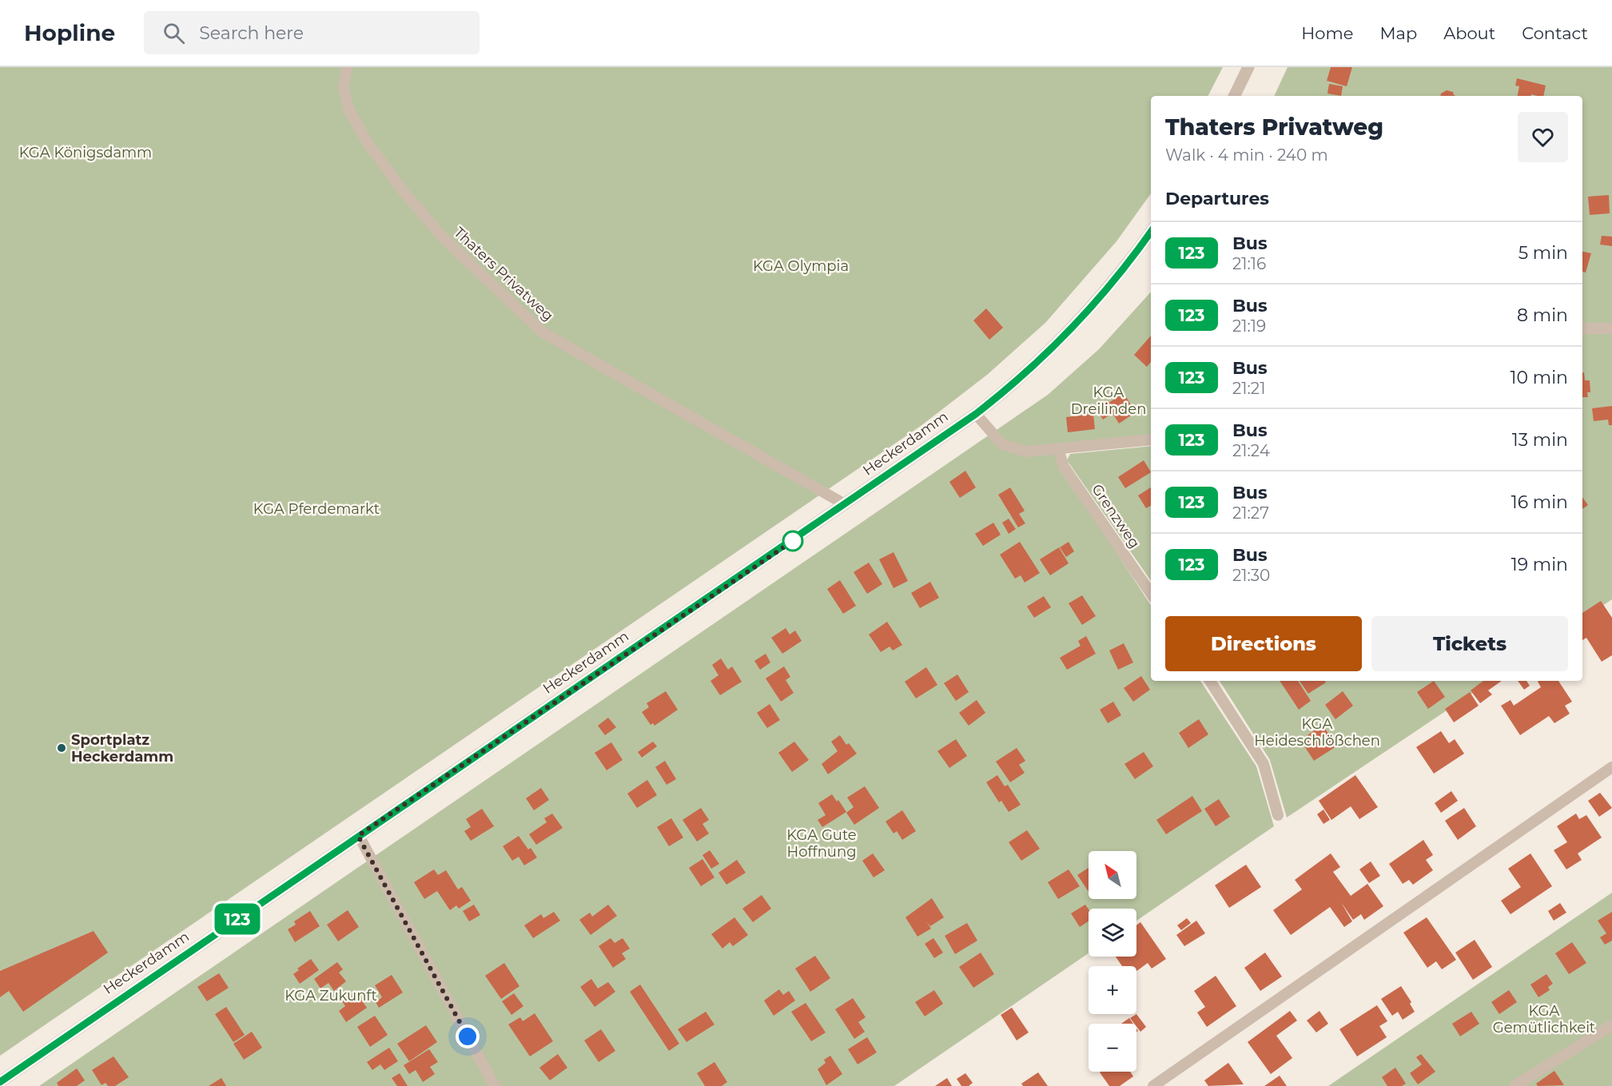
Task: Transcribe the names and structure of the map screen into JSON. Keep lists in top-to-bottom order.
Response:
{
  "streets": {
    "street": ["Heckerdamm"],
    "lane": ["Thaters Privatweg", "Grenzweg"]
  },
  "crossings": [
    ["Thaters Privatweg", "Heckerdamm"]
  ],
  "parks": [
    "KGA Königsdamm",
    "KGA Olympia",
    "KGA Dreilinden",
    "KGA Pferdemarkt",
    "KGA Heideschlößchen",
    "KGA Gute Hoffnung",
    "KGA Zukunft",
    "KGA Gemütlichkeit"
  ],
  "places": ["Sportplatz Heckerdamm"],
  "lines": ["bus line 123"],
  "north": "top left",
  "page": {
    "header": "Hopline",
    "search": "Search here",
    "nav": [
      "Home",
      "Map",
      "About",
      "Contact"
    ],
    "on_map": "123",
    "heading": [
      ["Thaters Privatweg", "Walk · 4 min · 240 m"],
      "Departures"
    ],
    "list": [
      {
        "mark": "123",
        "name": "Bus",
        "note": "21:16",
        "value": "5 min"
      },
      {
        "mark": "123",
        "name": "Bus",
        "note": "21:19",
        "value": "8 min"
      },
      {
        "mark": "123",
        "name": "Bus",
        "note": "21:21",
        "value": "10 min"
      },
      {
        "mark": "123",
        "name": "Bus",
        "note": "21:24",
        "value": "13 min"
      },
      {
        "mark": "123",
        "name": "Bus",
        "note": "21:27",
        "value": "16 min"
      },
      {
        "mark": "123",
        "name": "Bus",
        "note": "21:30",
        "value": "19 min"
      }
    ],
    "buttons": ["Directions", "Tickets"],
    "map_buttons": ["+", "−"]
  }
}
